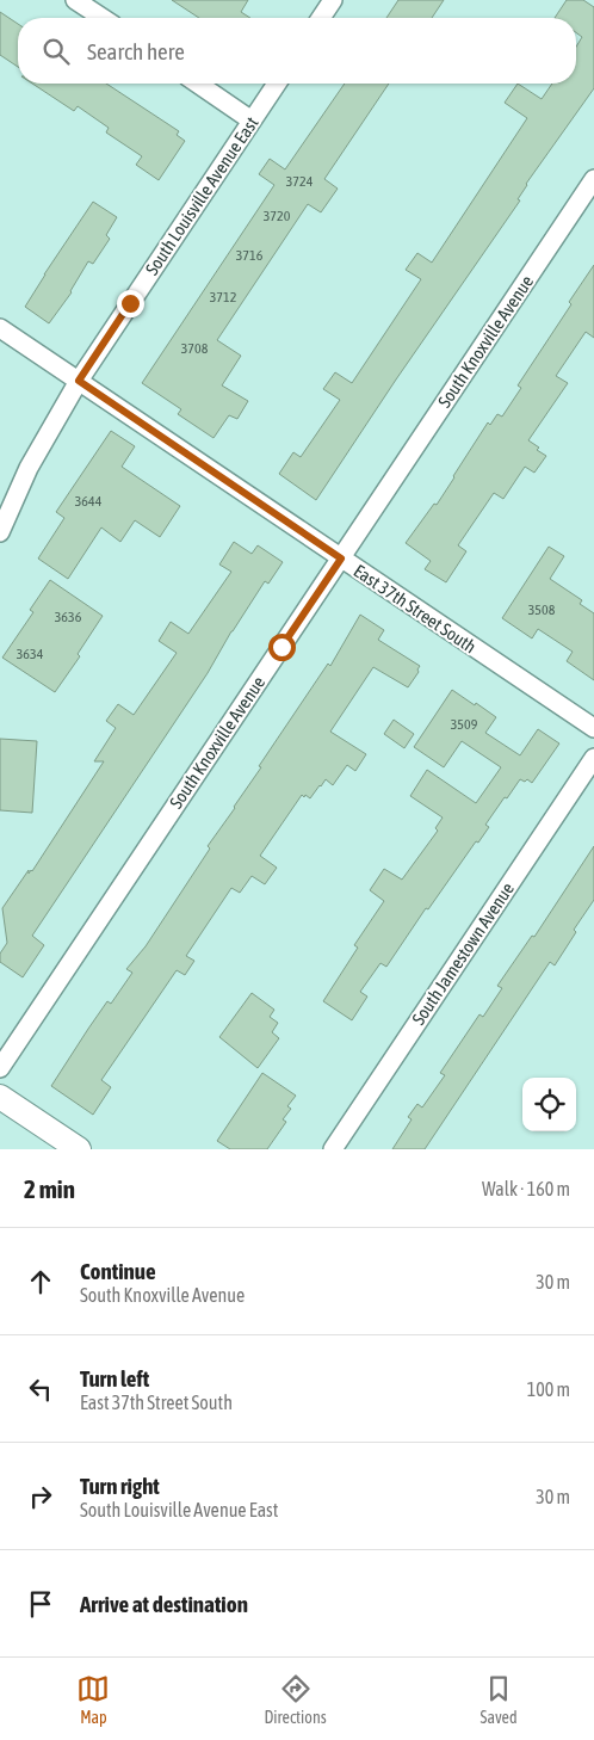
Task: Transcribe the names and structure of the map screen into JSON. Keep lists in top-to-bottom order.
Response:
{
  "streets": {
    "street": [
      "South Louisville Avenue East",
      "South Knoxville Avenue",
      "East 37th Street South",
      "South Jamestown Avenue"
    ]
  },
  "crossings": [
    ["South Louisville Avenue East", "East 37th Street South"],
    ["South Knoxville Avenue", "East 37th Street South"]
  ],
  "house_numbers": [
    "3724",
    "3720",
    "3716",
    "3712",
    "3708",
    "3644",
    "3508",
    "3636",
    "3634",
    "3509"
  ],
  "page": {
    "search": "Search here",
    "heading": ["2 min", "Walk · 160 m"],
    "list": [
      ["Continue", "South Knoxville Avenue", "30 m"],
      ["Turn left", "East 37th Street South", "100 m"],
      ["Turn right", "South Louisville Avenue East", "30 m"],
      "Arrive at destination"
    ],
    "nav": ["Map", "Directions", "Saved"]
  }
}
